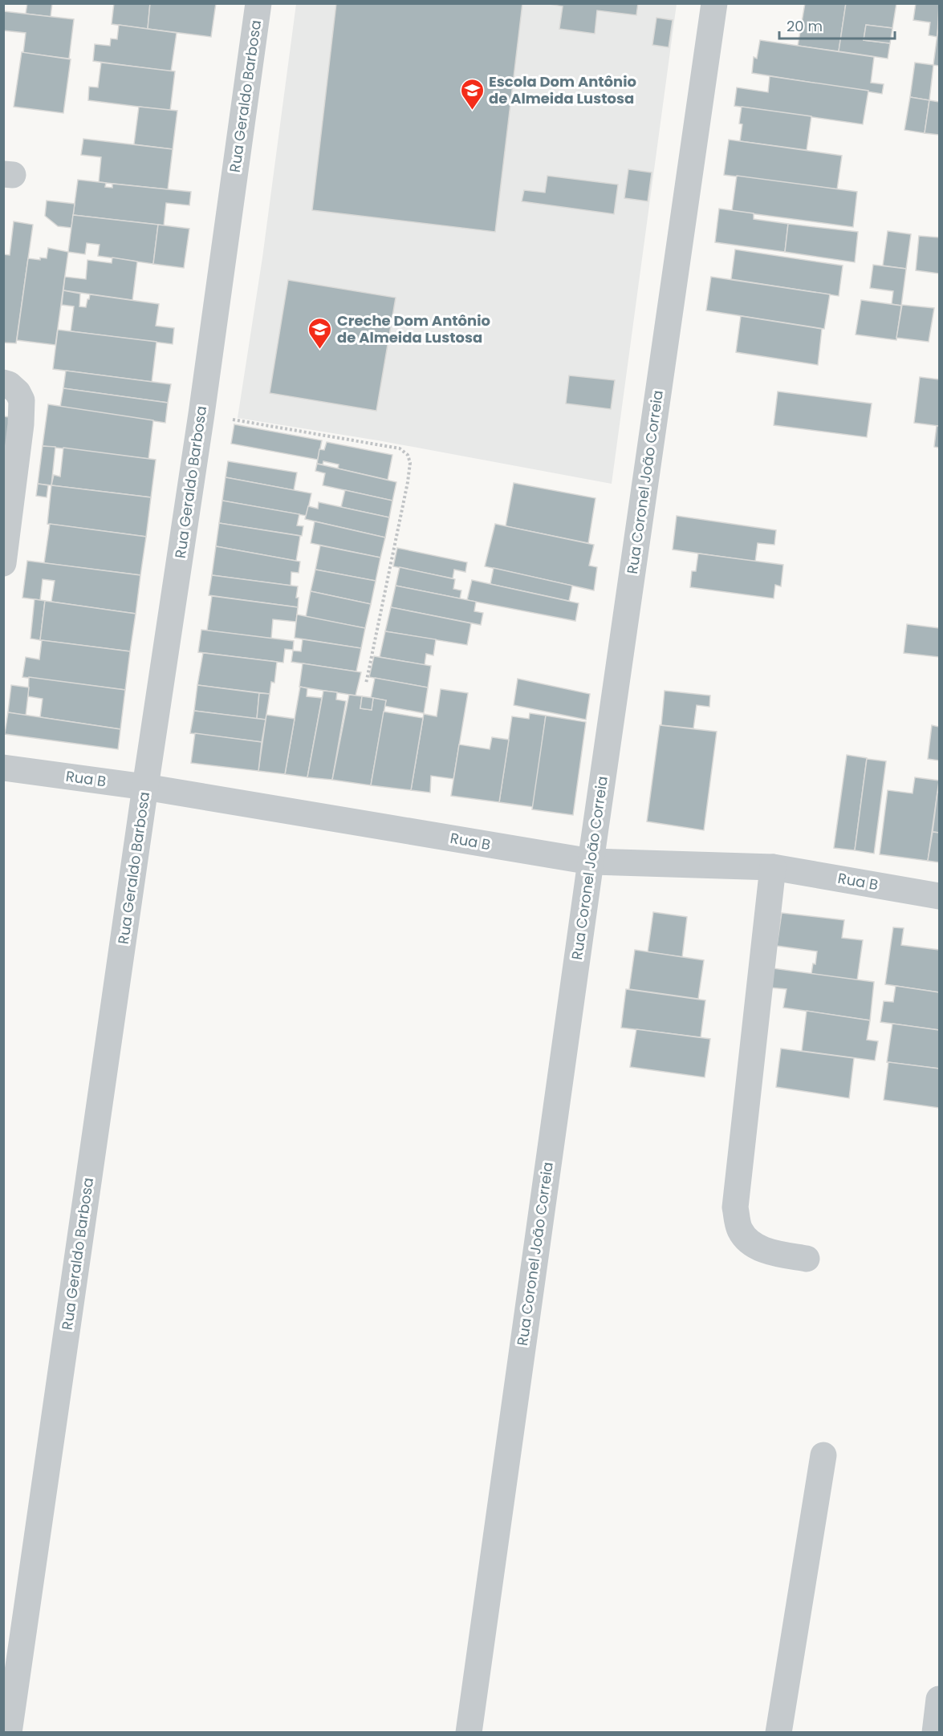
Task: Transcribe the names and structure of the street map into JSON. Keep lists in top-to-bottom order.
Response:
{
  "streets": {
    "street": ["Rua Geraldo Barbosa", "Rua Coronel João Correia", "Rua B"]
  },
  "crossings": [
    ["Rua Geraldo Barbosa", "Rua B"],
    ["Rua Coronel João Correia", "Rua B"]
  ],
  "places": {
    "school or university": ["Escola Dom Antônio de Almeida Lustosa", "Creche Dom Antônio de Almeida Lustosa"]
  },
  "scale_bar": "20 m"
}
